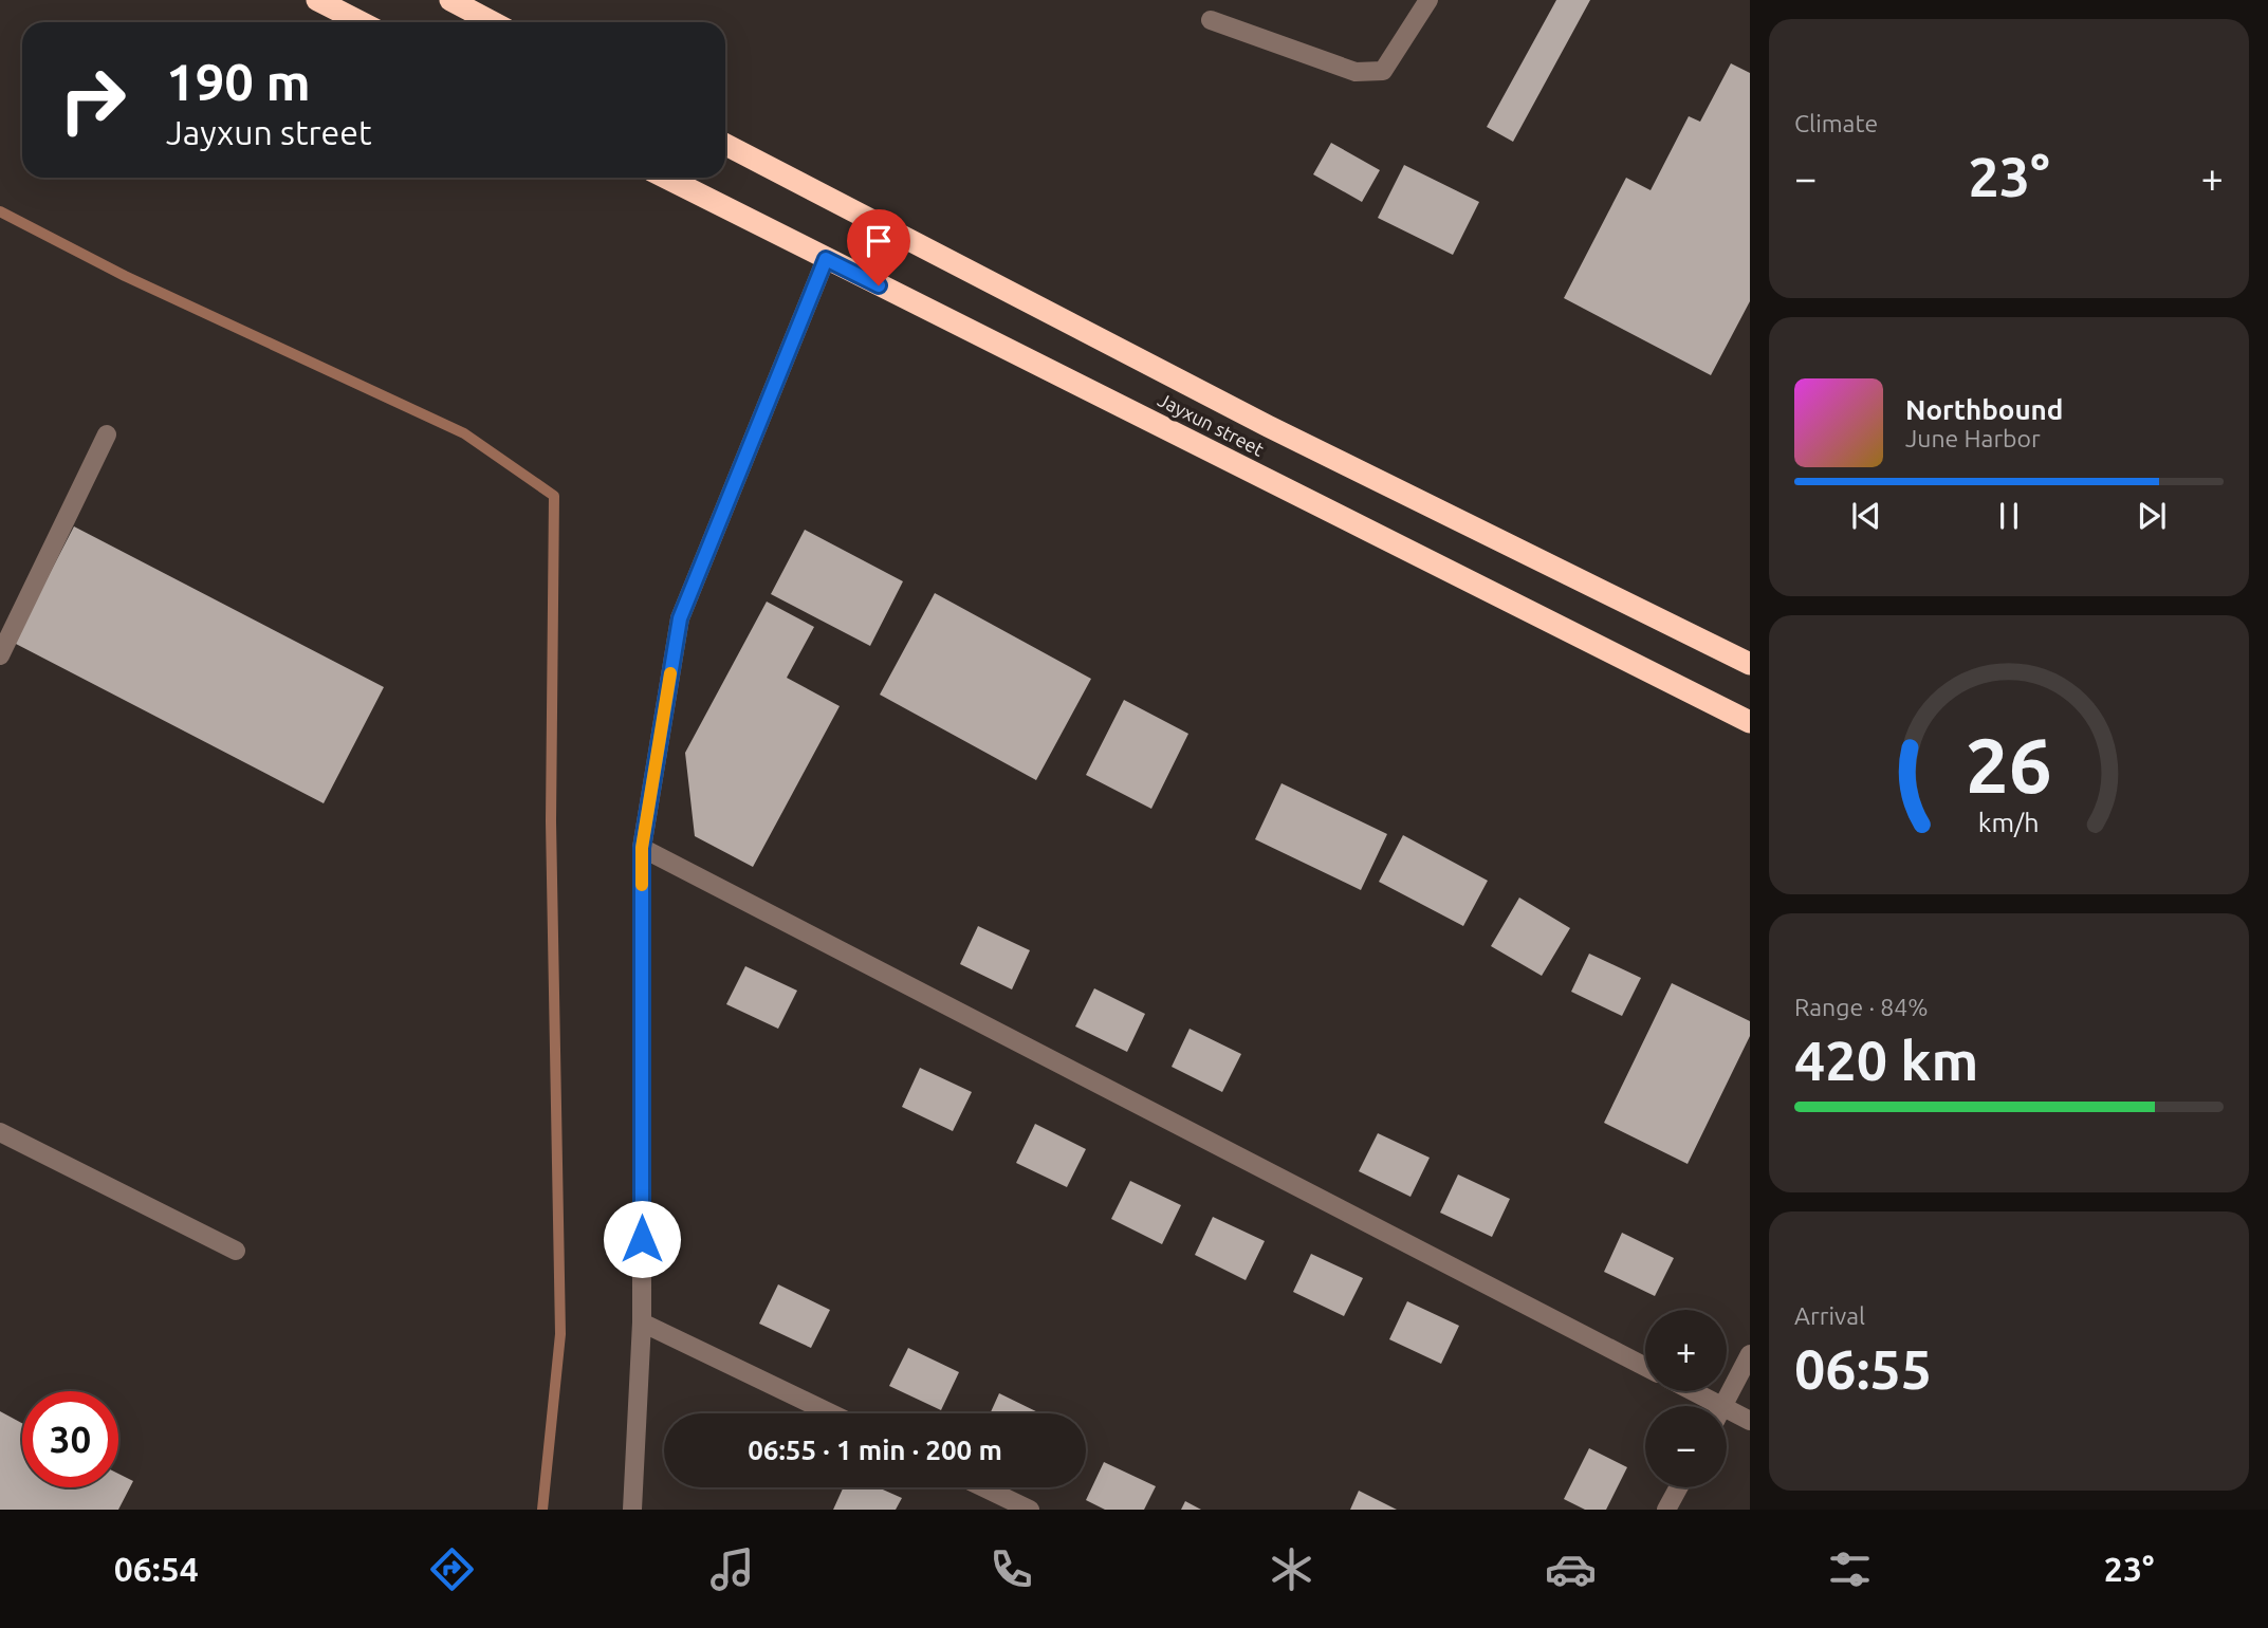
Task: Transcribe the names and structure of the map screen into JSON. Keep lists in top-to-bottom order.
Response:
{
  "streets": {
    "highway": ["Jayxun street"]
  },
  "page": {
    "tile": [
      "Climate",
      ["Range · 84%", "420 km"],
      ["Arrival", "06:55"]
    ],
    "turn": ["190 m", "Jayxun street"],
    "heat": ["−", "23°", "+"],
    "song": ["Northbound", "June Harbor"],
    "map_buttons": ["+", "−"],
    "limit": "30",
    "trip": "06:55 · 1 min · 200 m",
    "tabs": ["06:54", "23°"],
    "gauge": ["26", "km/h"]
  }
}
